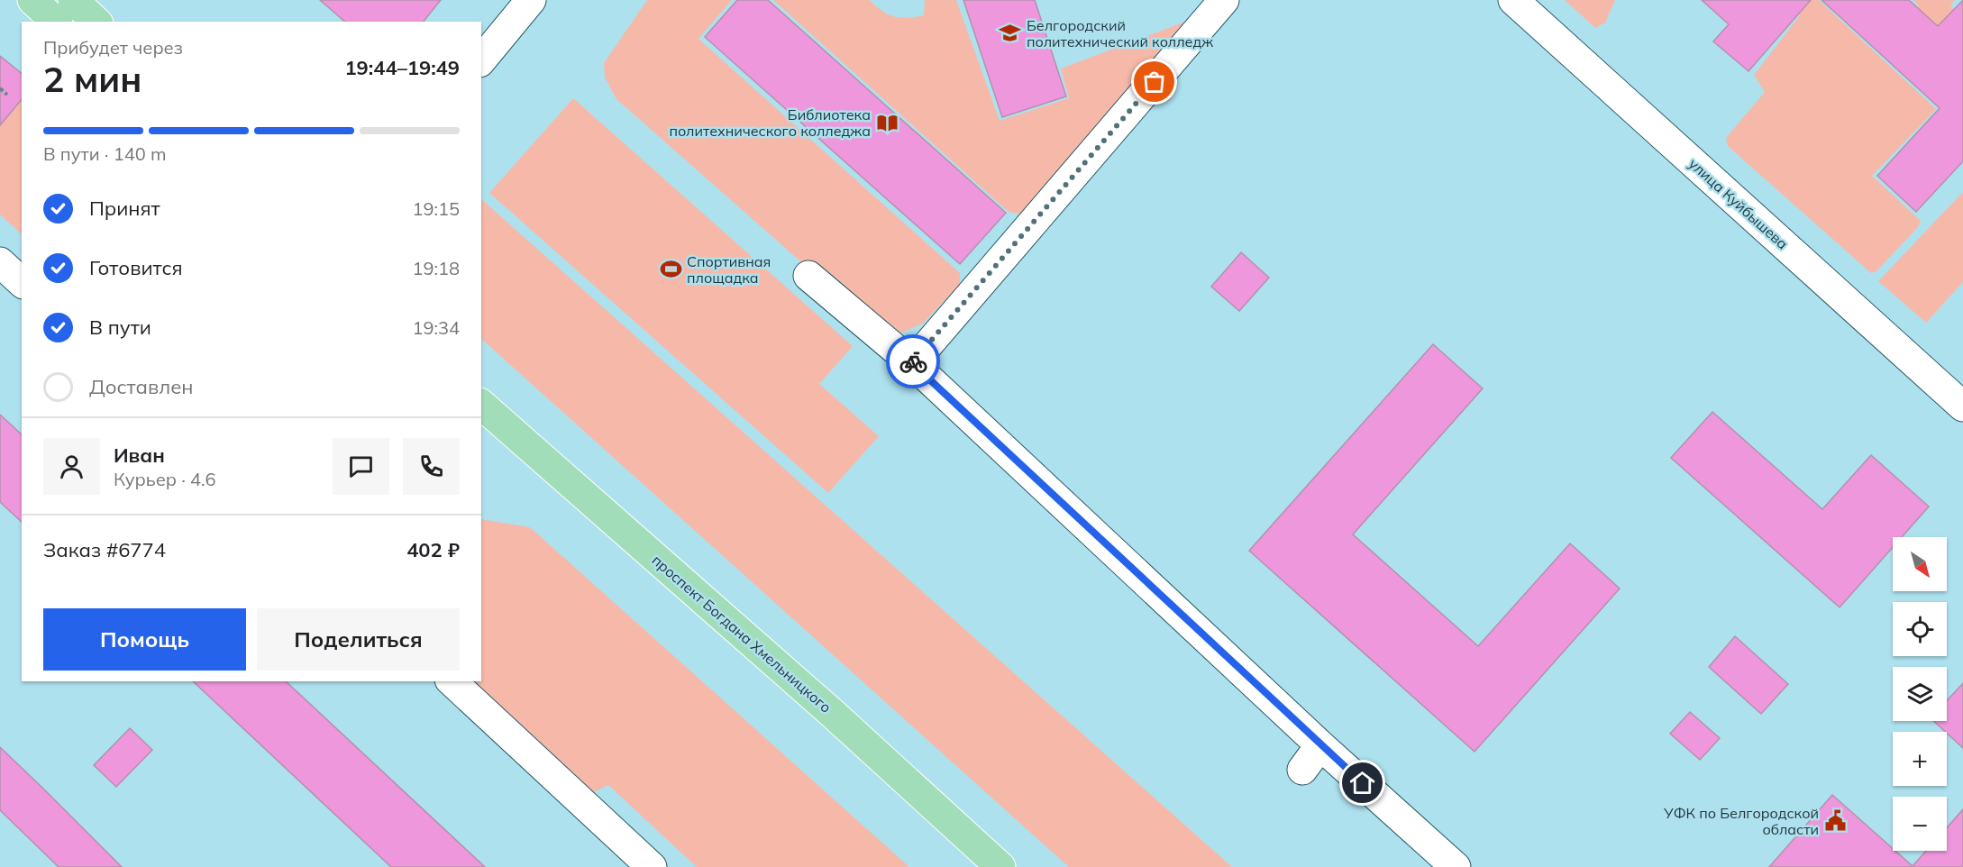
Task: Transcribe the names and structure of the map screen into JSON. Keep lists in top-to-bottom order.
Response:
{
  "streets": {
    "main road": ["проспект Богдана Хмельницкого"],
    "street": ["улица Куйбышева"]
  },
  "places": {
    "school or university": ["Белгородский политехнический колледж"],
    "library": ["Библиотека политехнического колледжа"],
    "sports": ["Спортивная площадка"],
    "public building": ["УФК по Белгородской области"]
  },
  "north": "bottom right",
  "page": {
    "heading": ["2 мин", "Прибудет через", "19:44–19:49"],
    "panel": [
      "Иван",
      "Курьер · 4.6",
      "Заказ #6774",
      "402 ₽"
    ],
    "bar": "В пути · 140 m",
    "list": [
      ["Принят", "19:15"],
      ["Готовится", "19:18"],
      ["В пути", "19:34"],
      "Доставлен"
    ],
    "map_buttons": ["+", "−"],
    "buttons": ["Помощь", "Поделиться"]
  }
}
